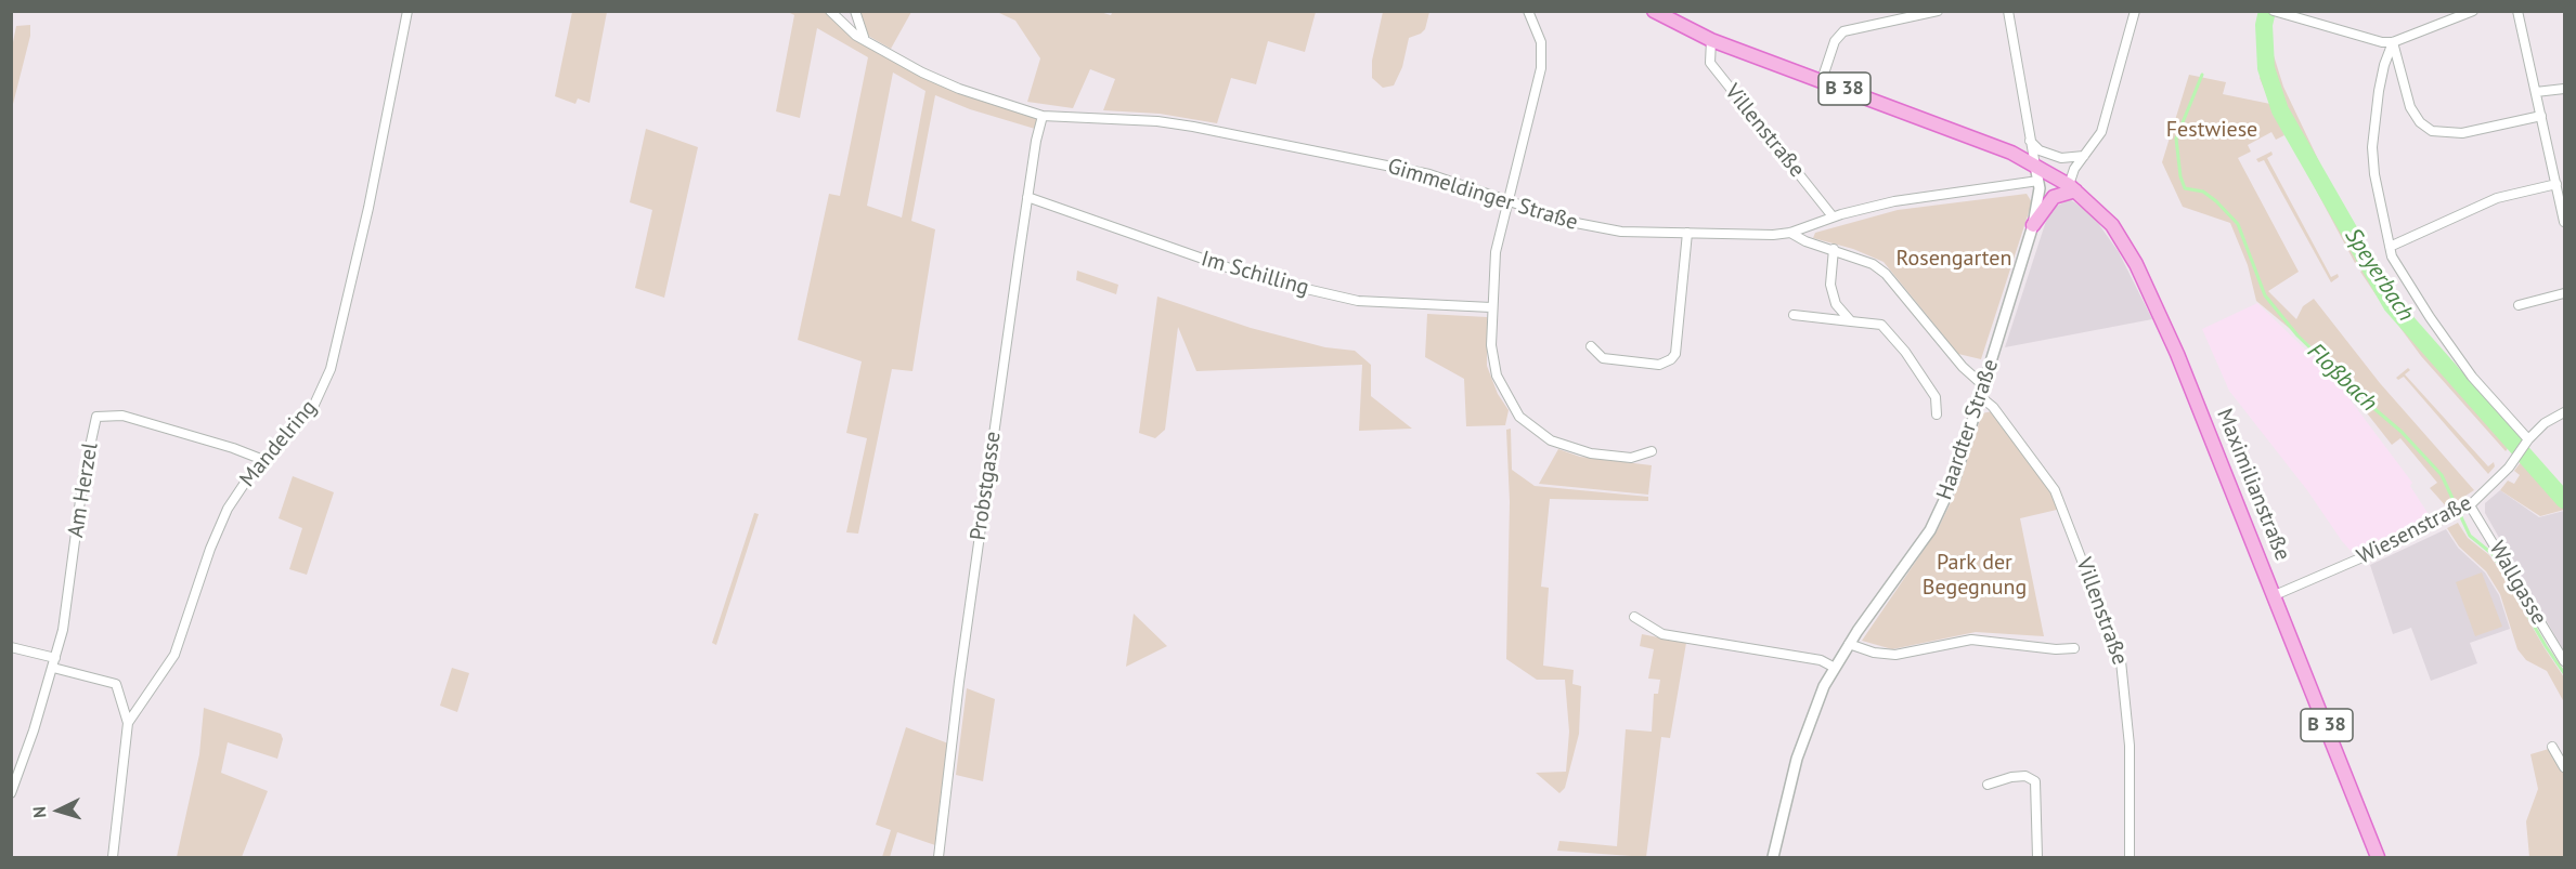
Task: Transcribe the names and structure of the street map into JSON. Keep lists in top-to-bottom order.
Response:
{
  "streets": {
    "main road": ["B 38", "Maximilianstraße"],
    "street": [
      "Villenstraße",
      "Gimmeldinger Straße",
      "Im Schilling",
      "Haardter Straße",
      "Mandelring",
      "Probstgasse",
      "Am Herzel",
      "Wiesenstraße",
      "Wallgasse"
    ]
  },
  "crossings": [
    ["B 38", "Villenstraße"],
    ["B 38", "Haardter Straße"],
    ["B 38", "Maximilianstraße"],
    ["Villenstraße", "Gimmeldinger Straße"],
    ["Villenstraße", "Haardter Straße"],
    ["Gimmeldinger Straße", "Haardter Straße"],
    ["Gimmeldinger Straße", "Probstgasse"],
    ["Im Schilling", "Probstgasse"],
    ["Haardter Straße", "Maximilianstraße"],
    ["Mandelring", "Am Herzel"],
    ["Maximilianstraße", "Wiesenstraße"],
    ["Wiesenstraße", "Wallgasse"]
  ],
  "water": ["Speyerbach", "Floßbach"],
  "parks": ["Festwiese", "Rosengarten", "Park der Begegnung"],
  "north": "left"
}
